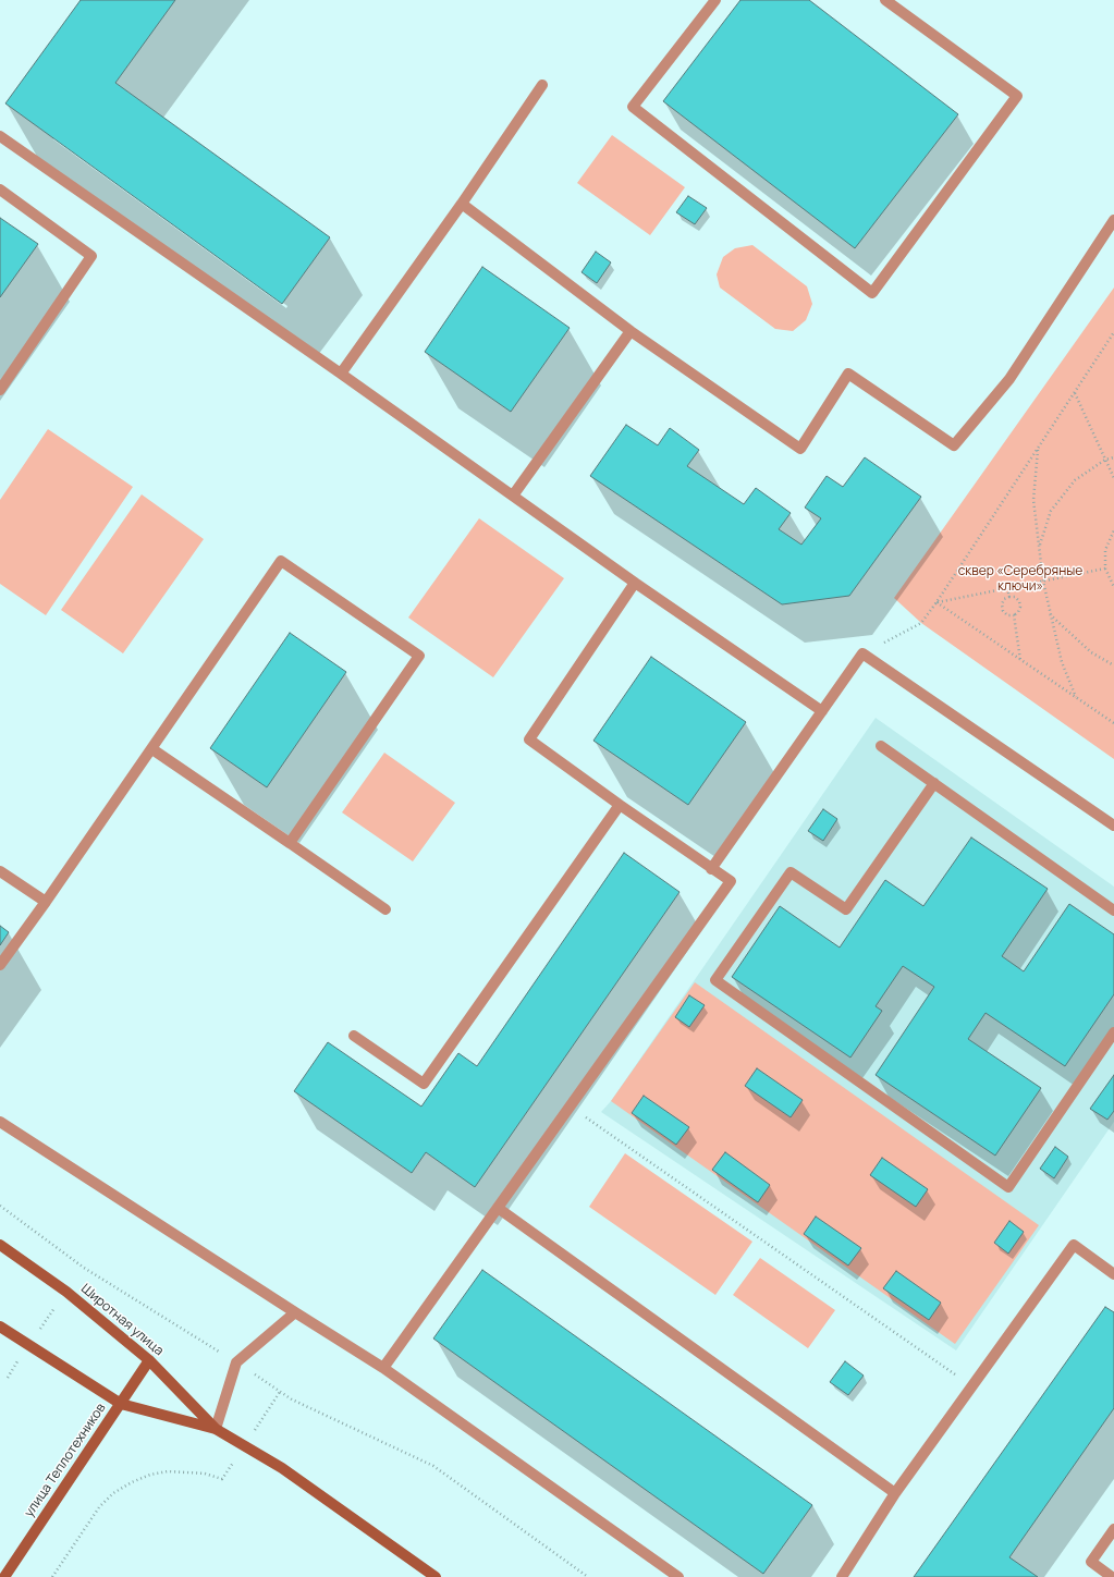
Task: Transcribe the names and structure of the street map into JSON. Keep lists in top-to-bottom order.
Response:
{
  "streets": {
    "main road": ["Широтная улица", "улица Теплотехников"]
  },
  "crossings": [
    ["Широтная улица", "улица Теплотехников"]
  ],
  "parks": ["сквер «Серебряные ключи»"]
}
